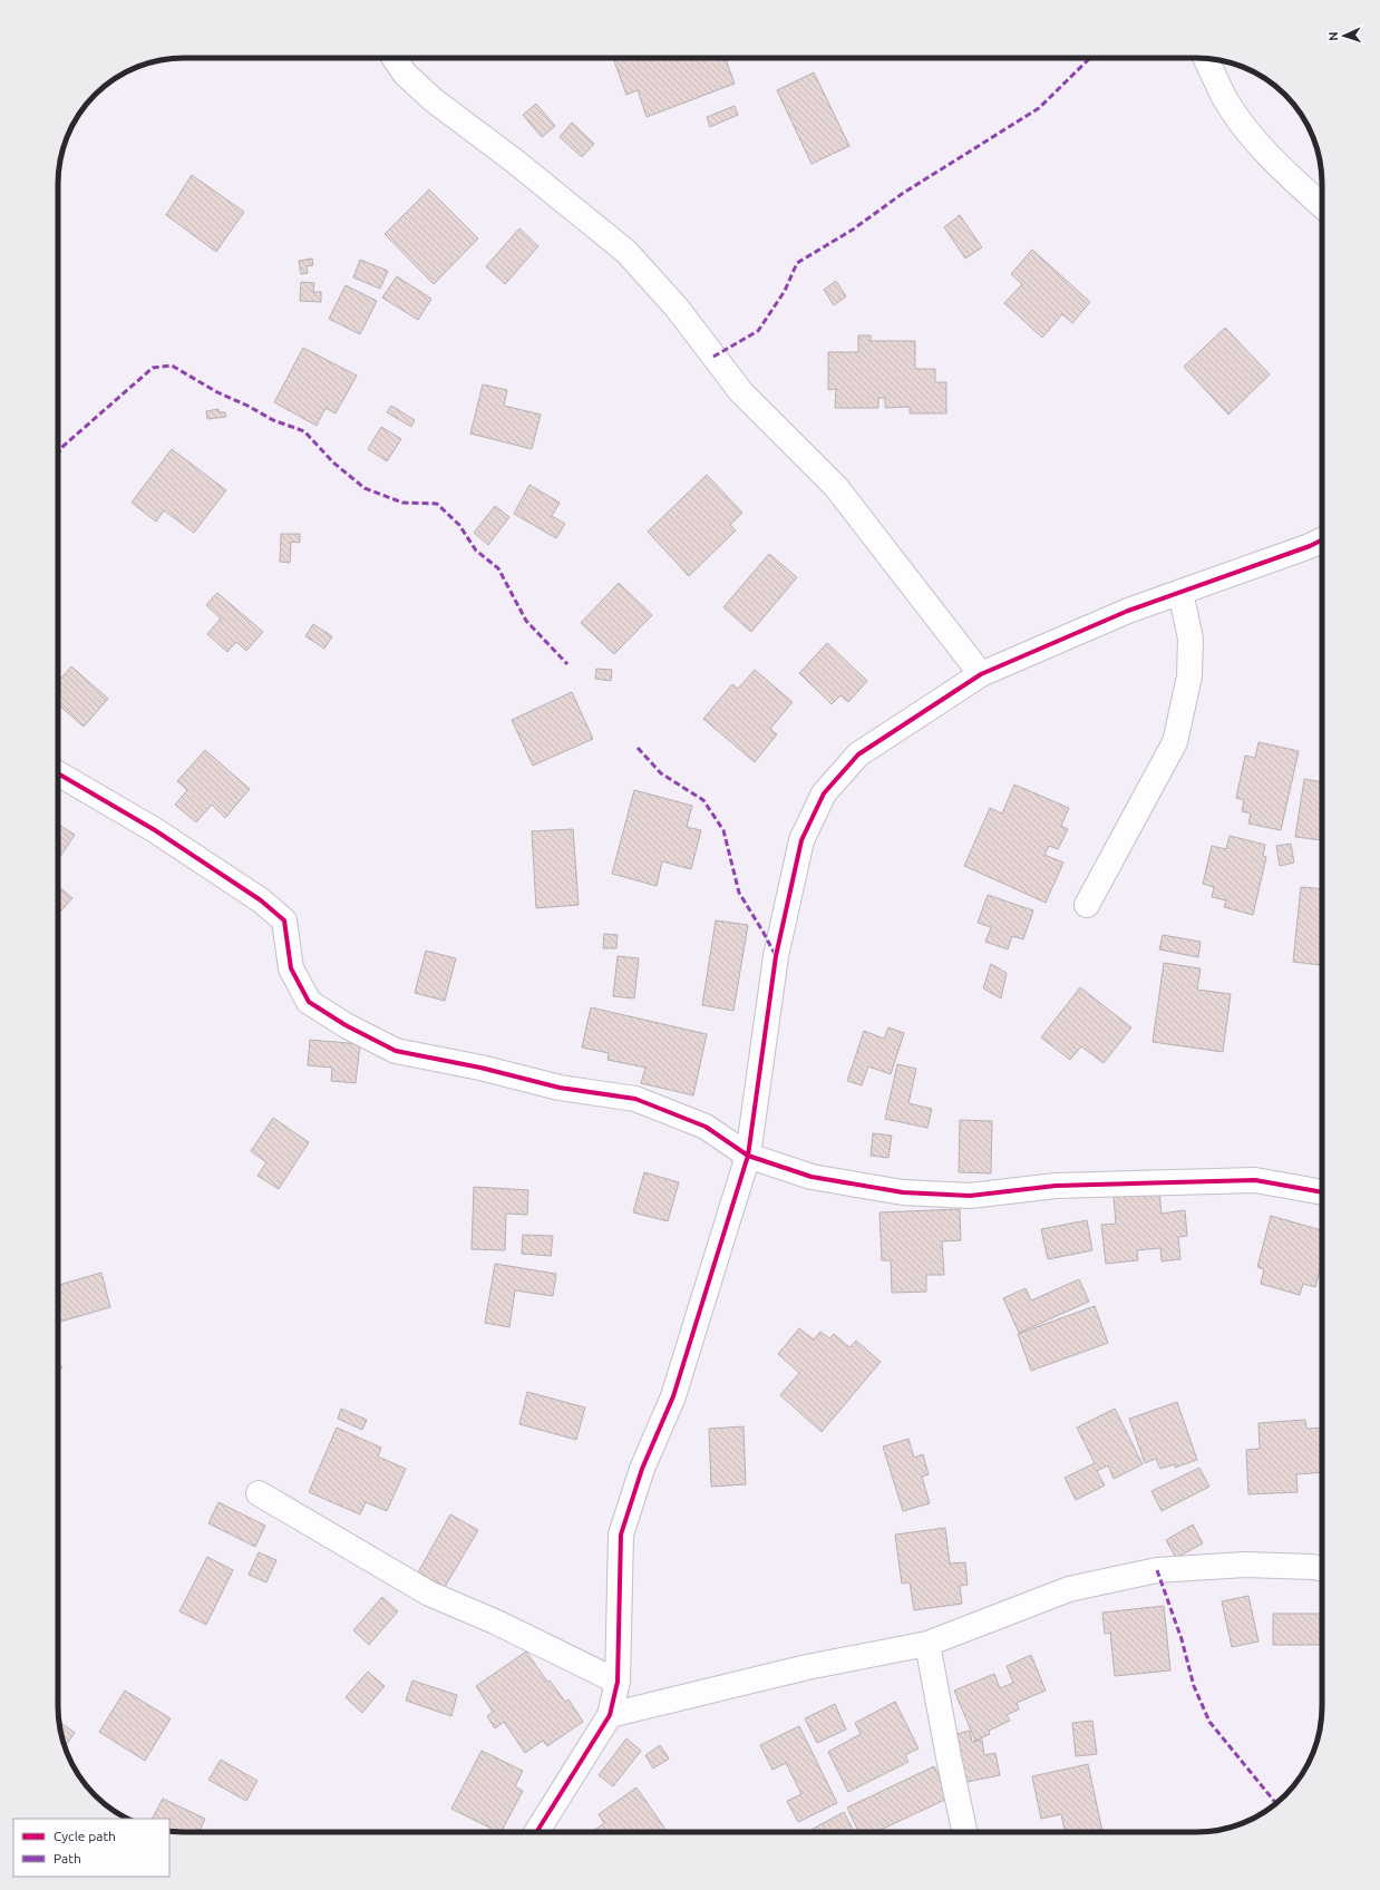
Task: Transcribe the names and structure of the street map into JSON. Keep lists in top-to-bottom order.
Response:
{
  "legend": ["Cycle path", "Path"],
  "north": "left"
}
